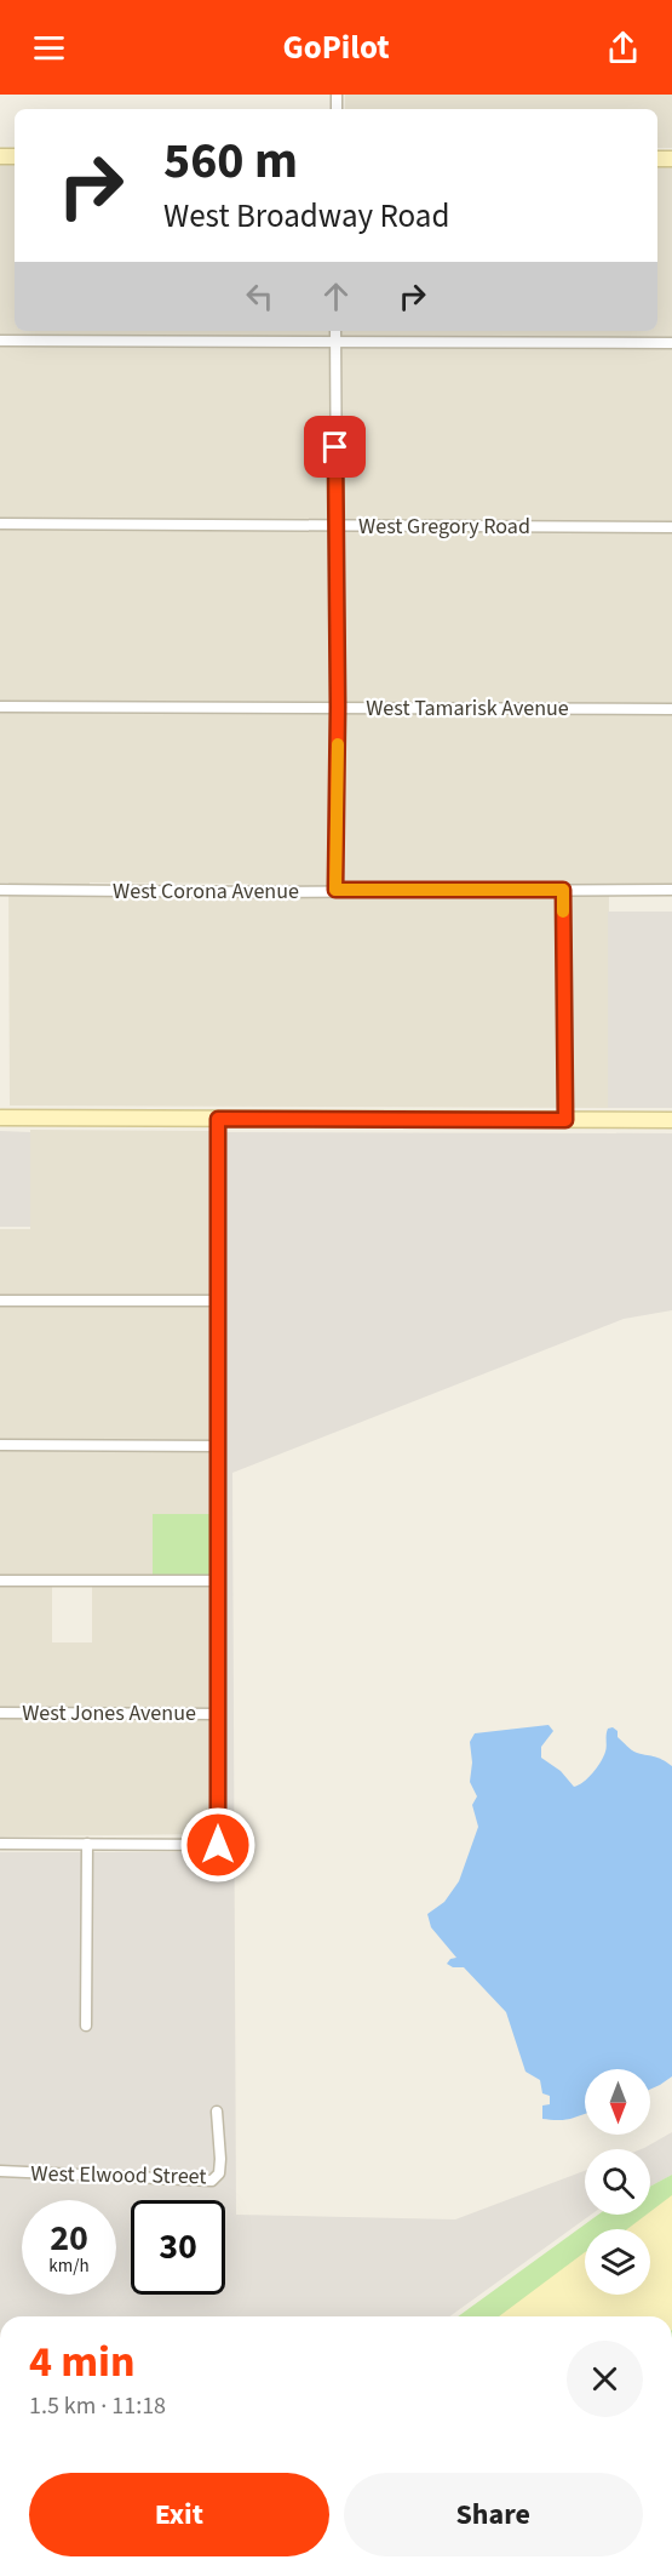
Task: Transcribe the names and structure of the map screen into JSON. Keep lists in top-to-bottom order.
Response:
{
  "streets": {
    "street": [
      "West Gregory Road",
      "West Tamarisk Avenue",
      "West Corona Avenue",
      "West Jones Avenue",
      "West Elwood Street"
    ]
  },
  "north": "bottom",
  "page": {
    "header": "GoPilot",
    "turn": ["560 m", "West Broadway Road"],
    "speed": "20 km/h",
    "limit": "30",
    "heading": ["4 min", "1.5 km · 11:18"],
    "buttons": ["Exit", "Share"]
  }
}
